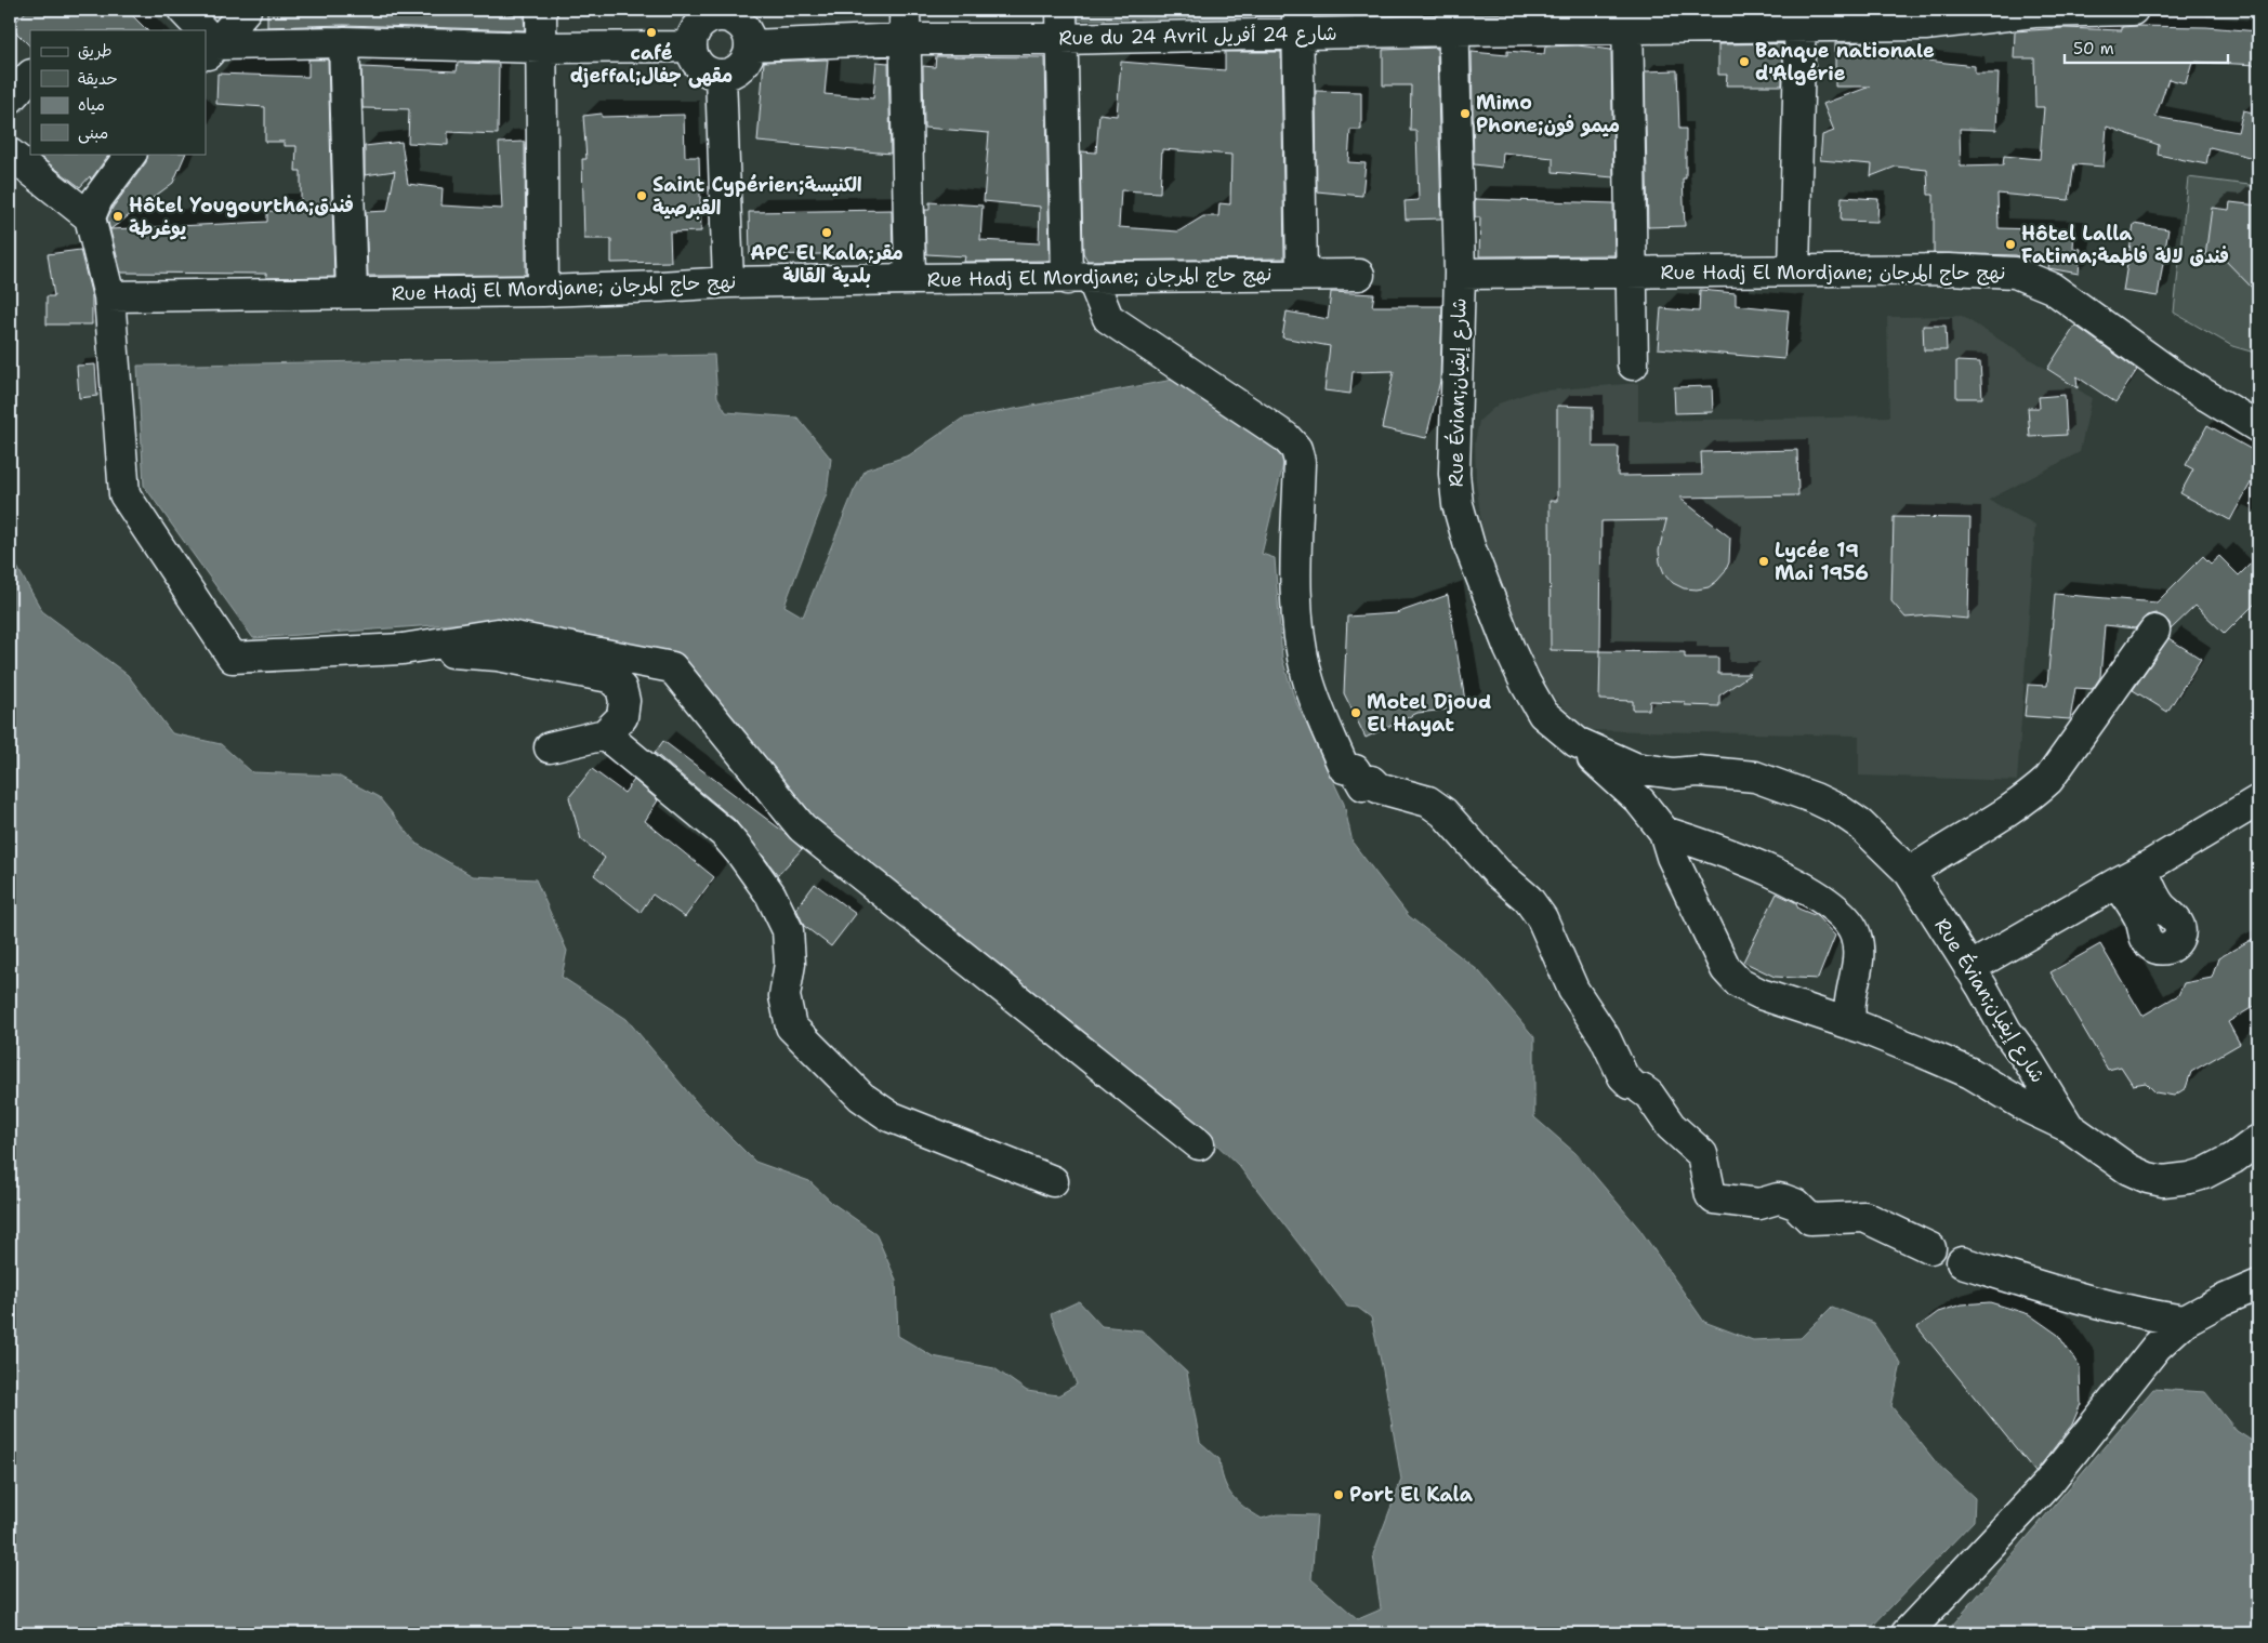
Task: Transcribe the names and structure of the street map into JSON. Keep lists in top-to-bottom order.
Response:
{
  "streets": {
    "street": ["Rue du 24 Avril شارع 24 أفريل", "Rue Hadj El Mordjane; نهج حاج المرجان", "Rue Évian;شارع إيفيان"]
  },
  "crossings": [
    ["Rue du 24 Avril شارع 24 أفريل", "Rue Évian;شارع إيفيان"],
    ["Rue Hadj El Mordjane; نهج حاج المرجان", "Rue Évian;شارع إيفيان"]
  ],
  "places": [
    "café djeffal;مقهى جفال",
    "Banque nationale d'Algérie",
    "Mimo Phone;ميمو فون",
    "Saint Cypérien;الكنيسة القبرصية",
    "Hôtel Yougourtha;فندق يوغرطة",
    "APC El Kala;مقر بلدية القالة",
    "Hôtel Lalla Fatima;فندق لالة فاطمة",
    "Lycée 19 Mai 1956",
    "Motel Djoud El Hayat",
    "Port El Kala"
  ],
  "legend": [
    "طريق",
    "حديقة",
    "مياه",
    "مبنى"
  ],
  "scale_bar": "50 m"
}
